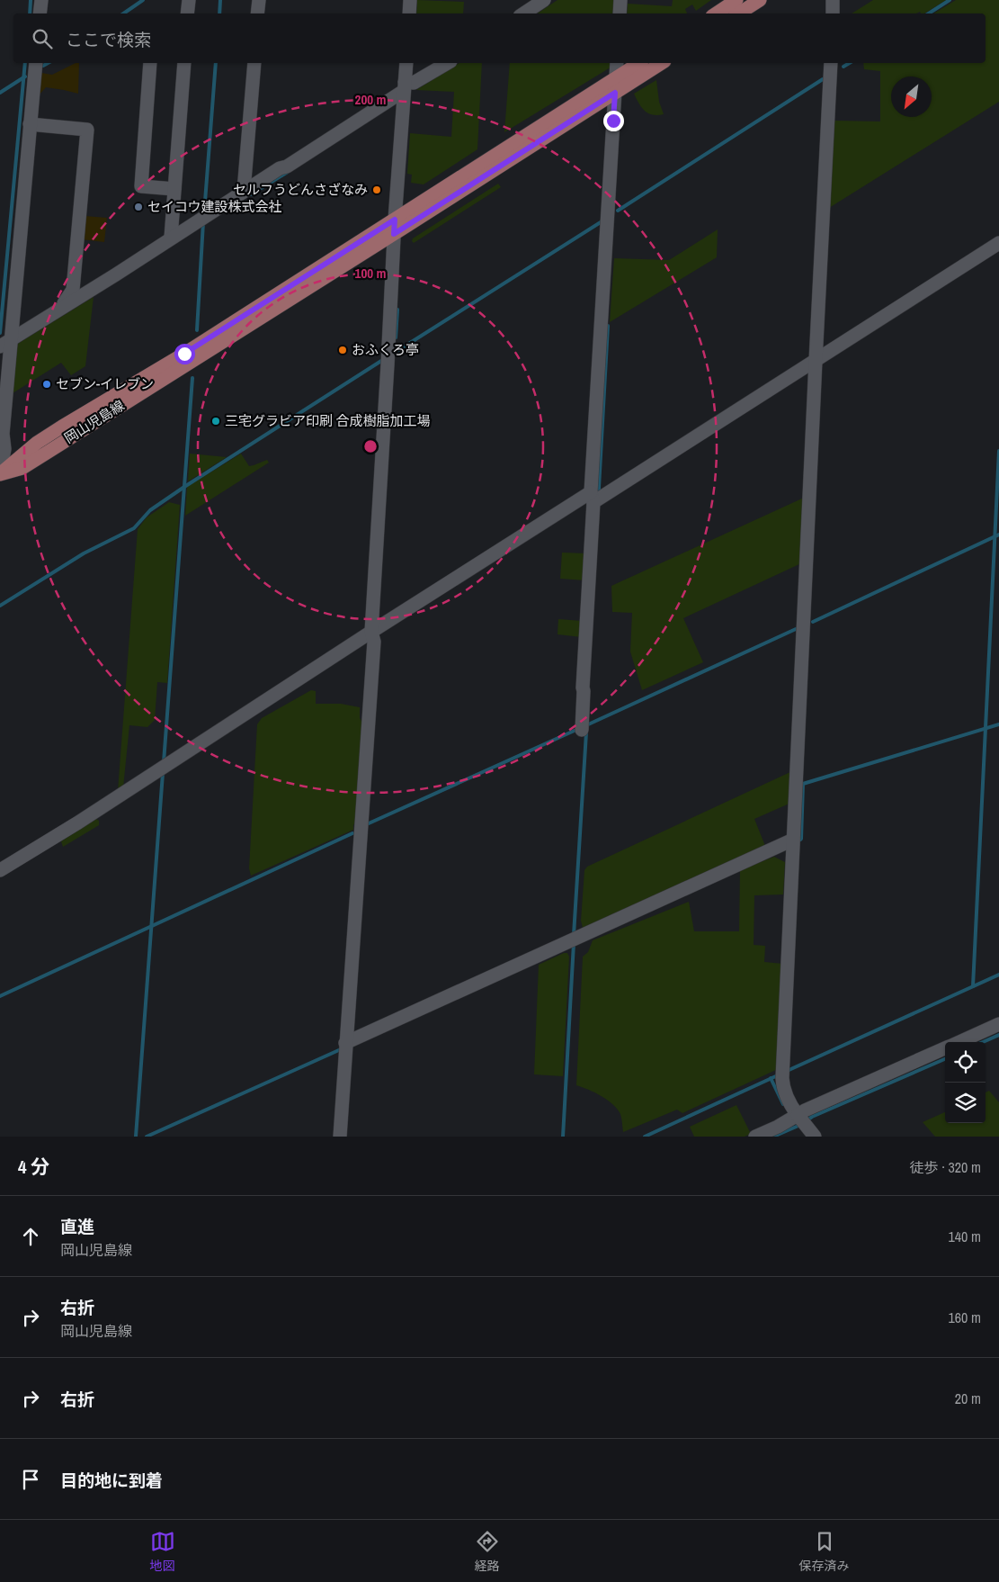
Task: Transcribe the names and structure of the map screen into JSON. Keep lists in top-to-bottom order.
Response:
{
  "streets": {
    "main road": ["岡山児島線"]
  },
  "places": [
    "セルフうどんさざなみ",
    "セイコウ建設株式会社",
    "おふくろ亭",
    "セブン-イレブン",
    "三宅グラビア印刷 合成樹脂加工場"
  ],
  "north": "bottom left",
  "page": {
    "search": "ここで検索",
    "heading": ["4 分", "徒歩 · 320 m"],
    "list": [
      ["直進", "岡山児島線", "140 m"],
      ["右折", "岡山児島線", "160 m"],
      ["右折", "20 m"],
      "目的地に到着"
    ],
    "nav": ["地図", "経路", "保存済み"]
  },
  "rings": ["200 m", "100 m"]
}
